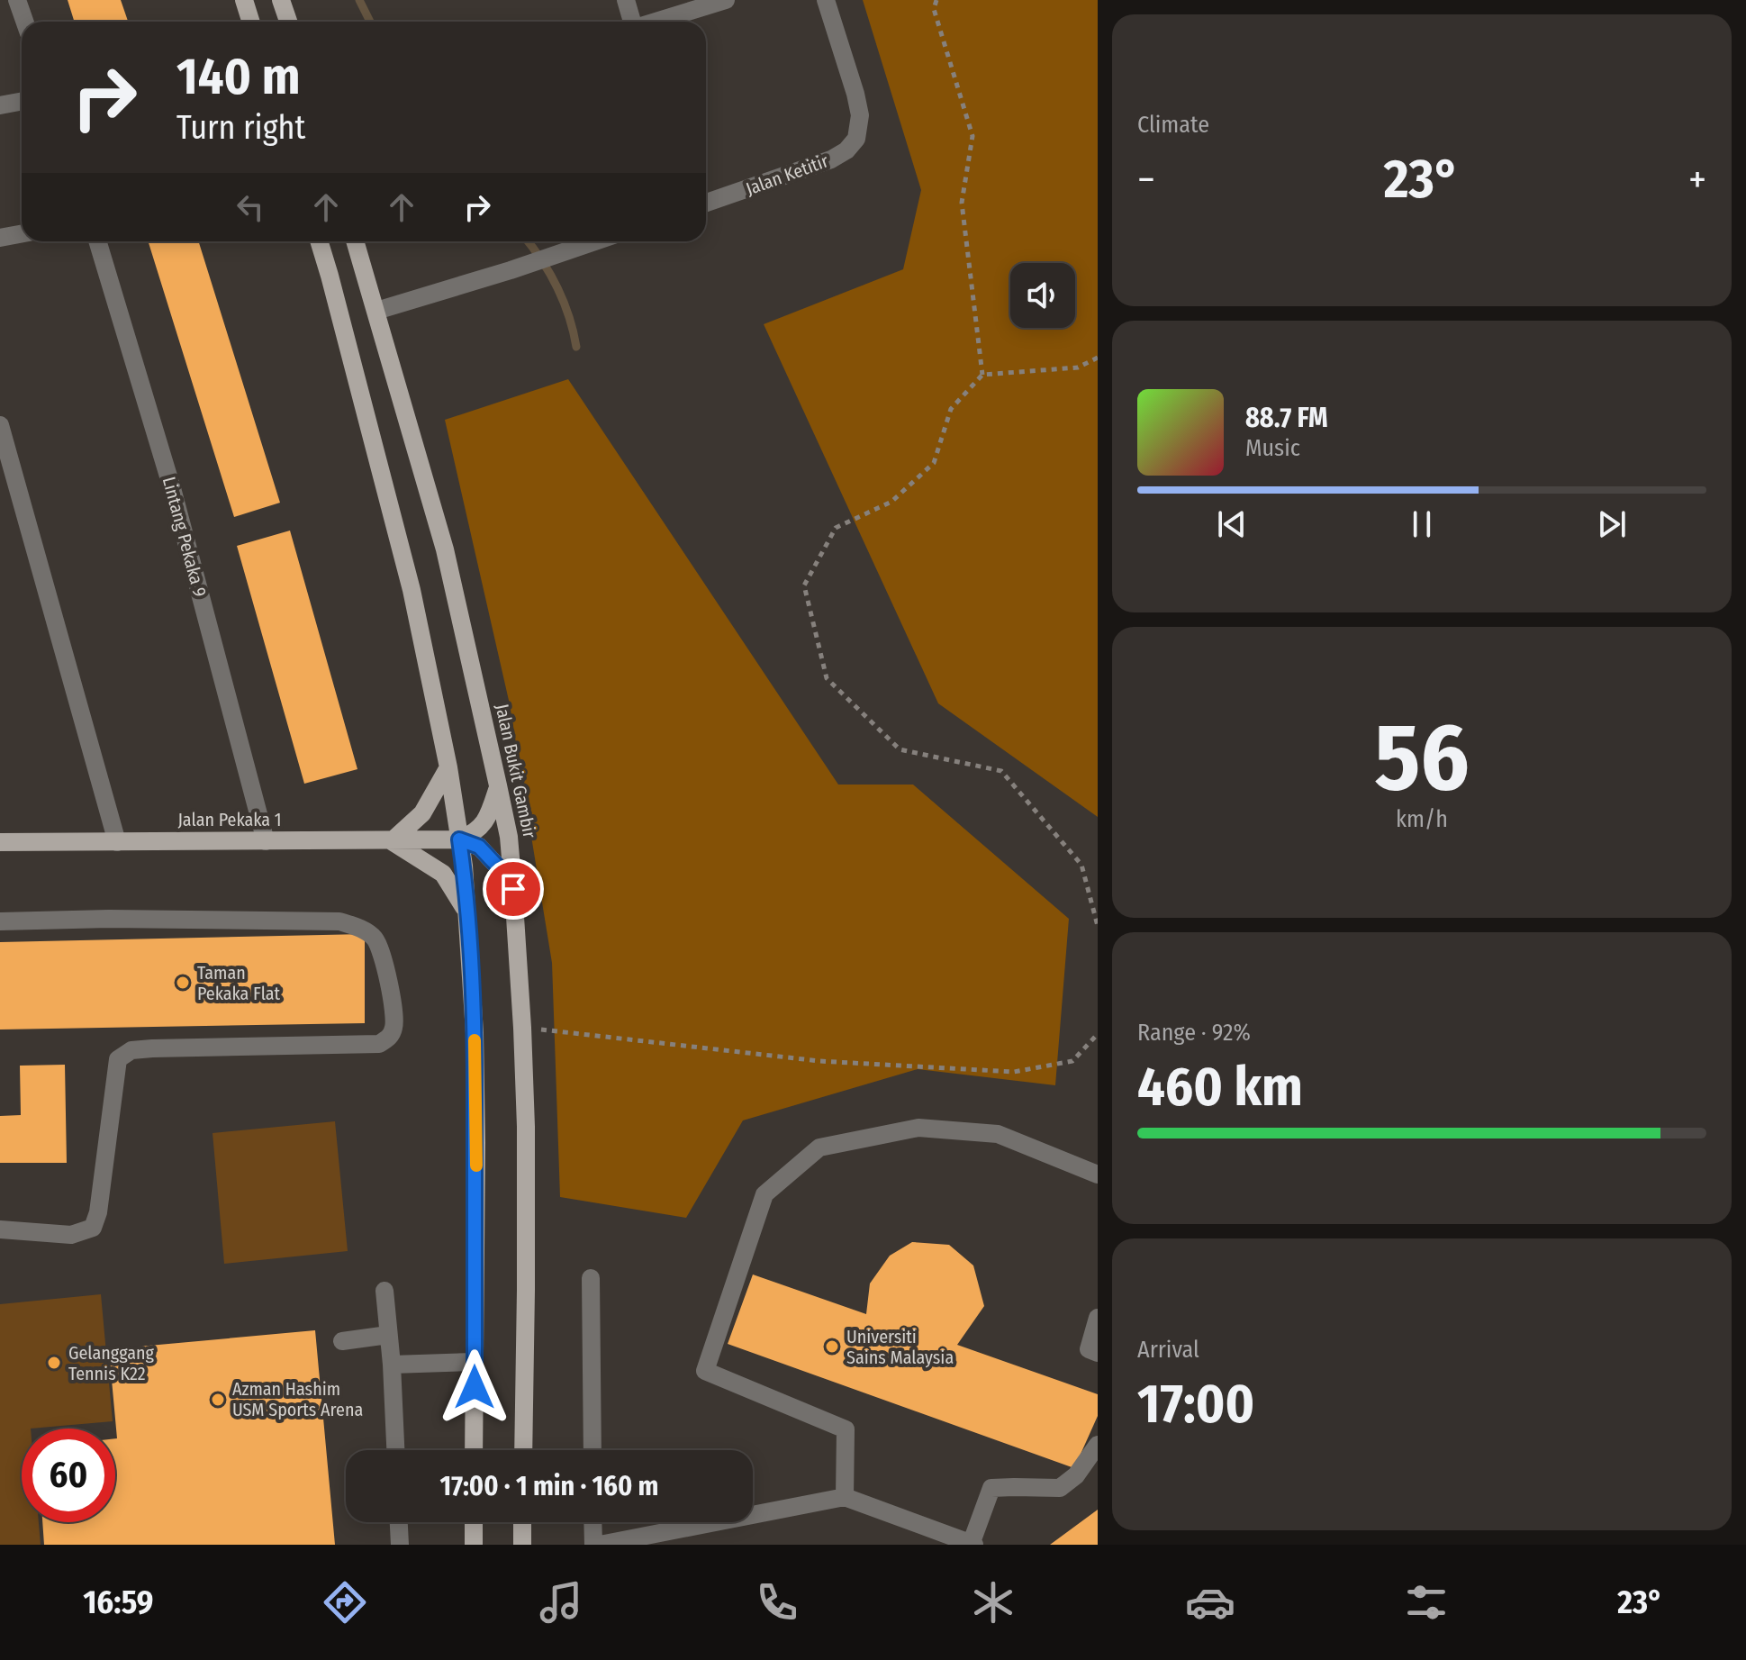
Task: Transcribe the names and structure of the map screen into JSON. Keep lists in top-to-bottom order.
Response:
{
  "streets": {
    "main road": ["Jalan Bukit Gambir", "Jalan Pekaka 1"],
    "street": ["Jalan Ketitir", "Lintang Pekaka 9"]
  },
  "crossings": [
    ["Lintang Pekaka 9", "Jalan Pekaka 1"]
  ],
  "places": [
    "Taman Pekaka Flat",
    "Universiti Sains Malaysia",
    "Gelanggang Tennis K22",
    "Azman Hashim USM Sports Arena"
  ],
  "page": {
    "tile": [
      "Climate",
      ["56", "km/h"],
      ["Range · 92%", "460 km"],
      ["Arrival", "17:00"]
    ],
    "turn": ["140 m", "Turn right"],
    "heat": ["−", "23°", "+"],
    "song": ["88.7 FM", "Music"],
    "limit": "60",
    "trip": "17:00 · 1 min · 160 m",
    "tabs": ["16:59", "23°"]
  }
}
